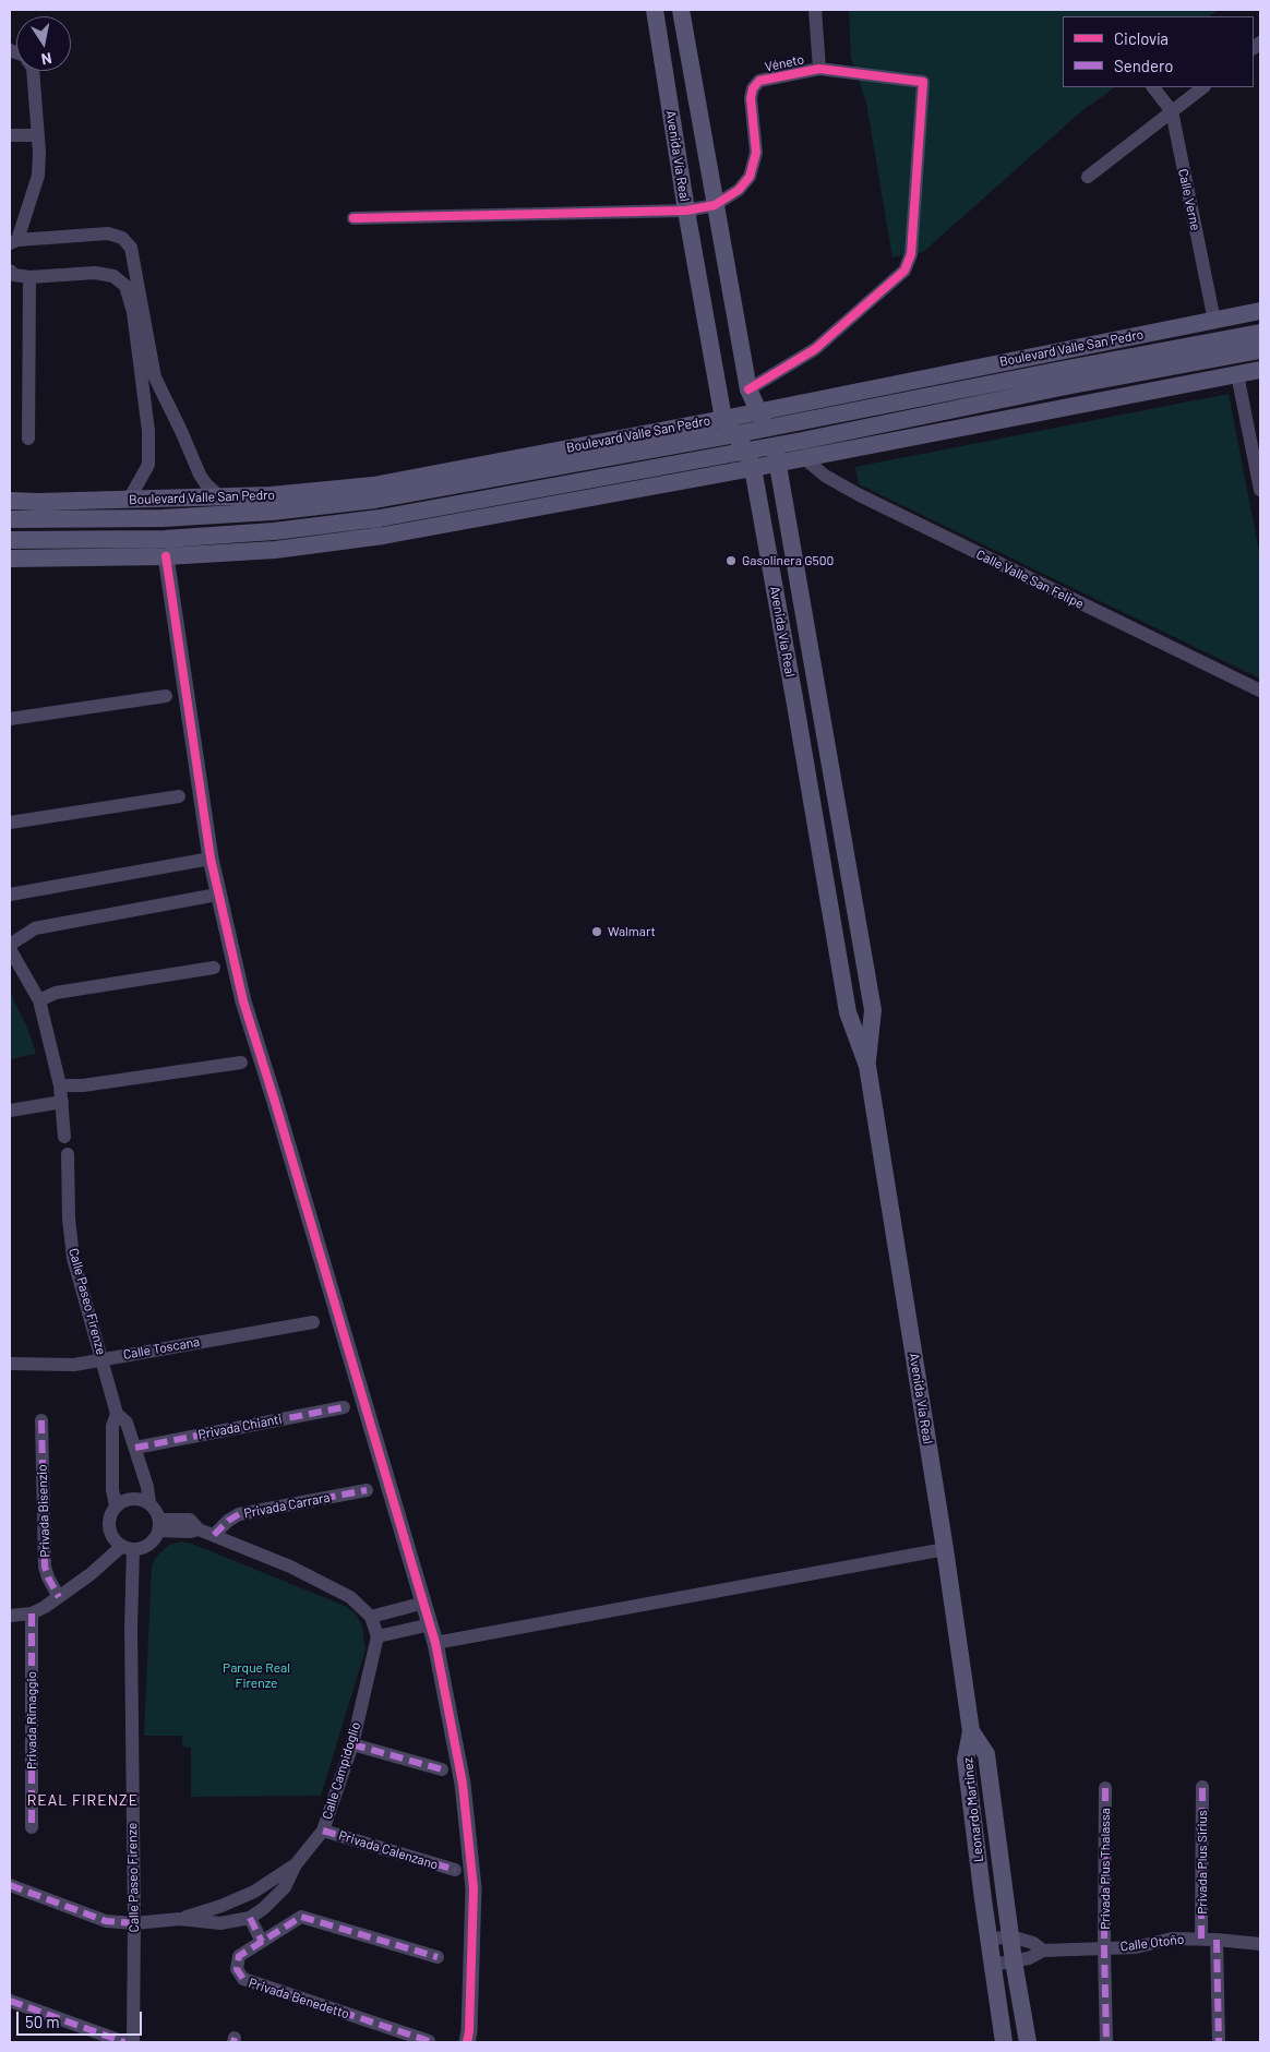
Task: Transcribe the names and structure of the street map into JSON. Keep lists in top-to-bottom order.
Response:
{
  "streets": {
    "main road": ["Avenida Vía Real", "Boulevard Valle San Pedro", "Leonardo Martínez"],
    "street": [
      "Véneto",
      "Calle Verne",
      "Calle Valle San Felipe",
      "Calle Paseo Firenze",
      "Calle Toscana",
      "Privada Chianti",
      "Privada Carrara",
      "Privada Bisenzio",
      "Privada Rimaggio",
      "Calle Campidoglio",
      "Privada Calenzano",
      "Privada Plus Sirius",
      "Privada Plus Thalassa",
      "Calle Otoño",
      "Privada Benedetto"
    ]
  },
  "crossings": [
    ["Véneto", "Avenida Vía Real"],
    ["Avenida Vía Real", "Boulevard Valle San Pedro"],
    ["Avenida Vía Real", "Leonardo Martínez"],
    ["Calle Verne", "Boulevard Valle San Pedro"],
    ["Calle Paseo Firenze", "Calle Toscana"],
    ["Calle Paseo Firenze", "Privada Chianti"],
    ["Calle Paseo Firenze", "Calle Campidoglio"],
    ["Calle Campidoglio", "Privada Calenzano"],
    ["Leonardo Martínez", "Calle Otoño"],
    ["Privada Plus Sirius", "Calle Otoño"],
    ["Privada Plus Thalassa", "Calle Otoño"]
  ],
  "districts": ["REAL FIRENZE"],
  "parks": ["Parque Real Firenze"],
  "places": ["Gasolinera G500", "Walmart"],
  "legend": ["Ciclovía", "Sendero"],
  "scale_bar": "50 m",
  "north": "bottom"
}
